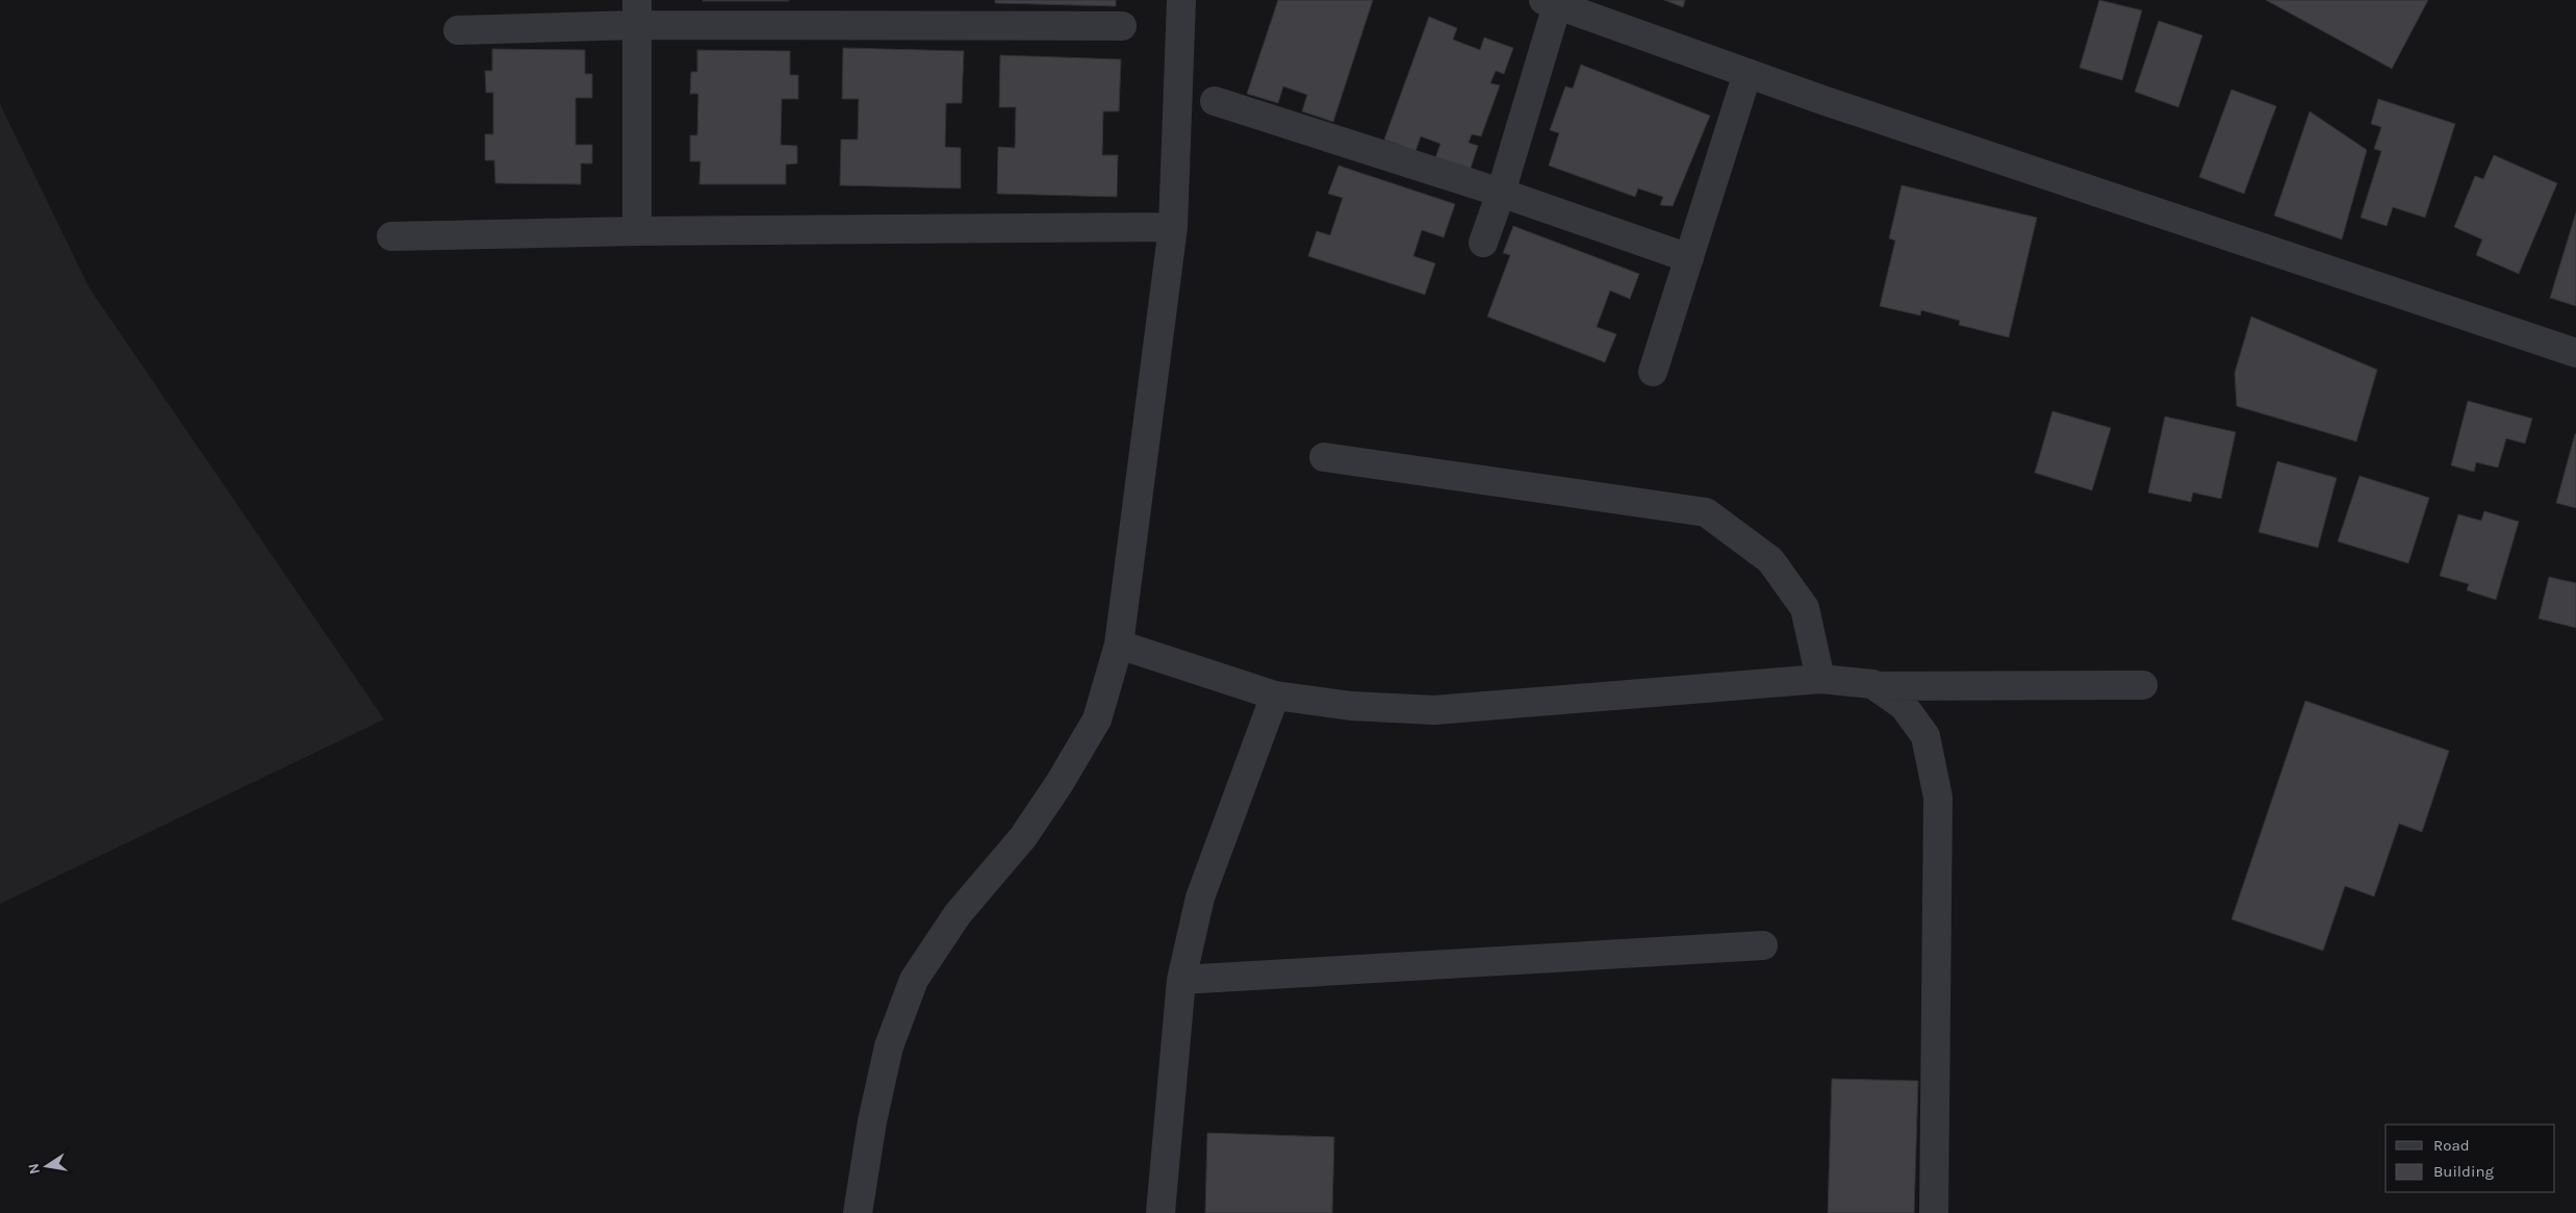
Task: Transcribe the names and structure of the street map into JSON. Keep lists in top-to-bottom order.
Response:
{
  "legend": ["Road", "Building"],
  "north": "left"
}
